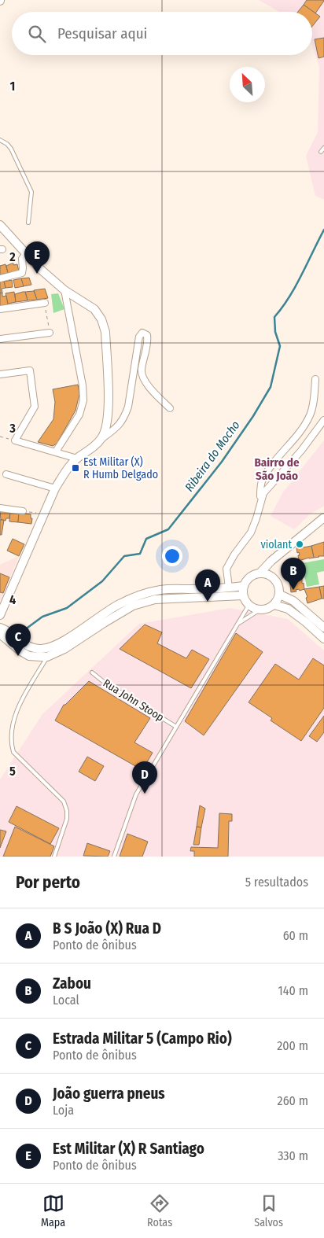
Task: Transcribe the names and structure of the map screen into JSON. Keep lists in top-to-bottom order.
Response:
{
  "streets": {
    "lane": ["Rua John Stoop"]
  },
  "districts": ["Bairro de São João"],
  "water": ["Ribeira do Mocho"],
  "places": {
    "transit": ["Est Militar (X) R Humb Delgado"],
    "other": ["violant"]
  },
  "north": "top left",
  "page": {
    "search": "Pesquisar aqui",
    "pins": [
      "E",
      "B",
      "A",
      "C",
      "D"
    ],
    "heading": ["Por perto", "5 resultados"],
    "list": [
      {
        "mark": "A",
        "name": "B S João (X) Rua D",
        "note": "Ponto de ônibus",
        "value": "60 m"
      },
      {
        "mark": "B",
        "name": "Zabou",
        "note": "Local",
        "value": "140 m"
      },
      {
        "mark": "C",
        "name": "Estrada Militar 5 (Campo Rio)",
        "note": "Ponto de ônibus",
        "value": "200 m"
      },
      {
        "mark": "D",
        "name": "João guerra pneus",
        "note": "Loja",
        "value": "260 m"
      },
      {
        "mark": "E",
        "name": "Est Militar (X) R Santiago",
        "note": "Ponto de ônibus",
        "value": "330 m"
      }
    ],
    "nav": ["Mapa", "Rotas", "Salvos"]
  },
  "grid": {
    "rows": [
      "1",
      "2",
      "3",
      "4",
      "5"
    ]
  }
}
